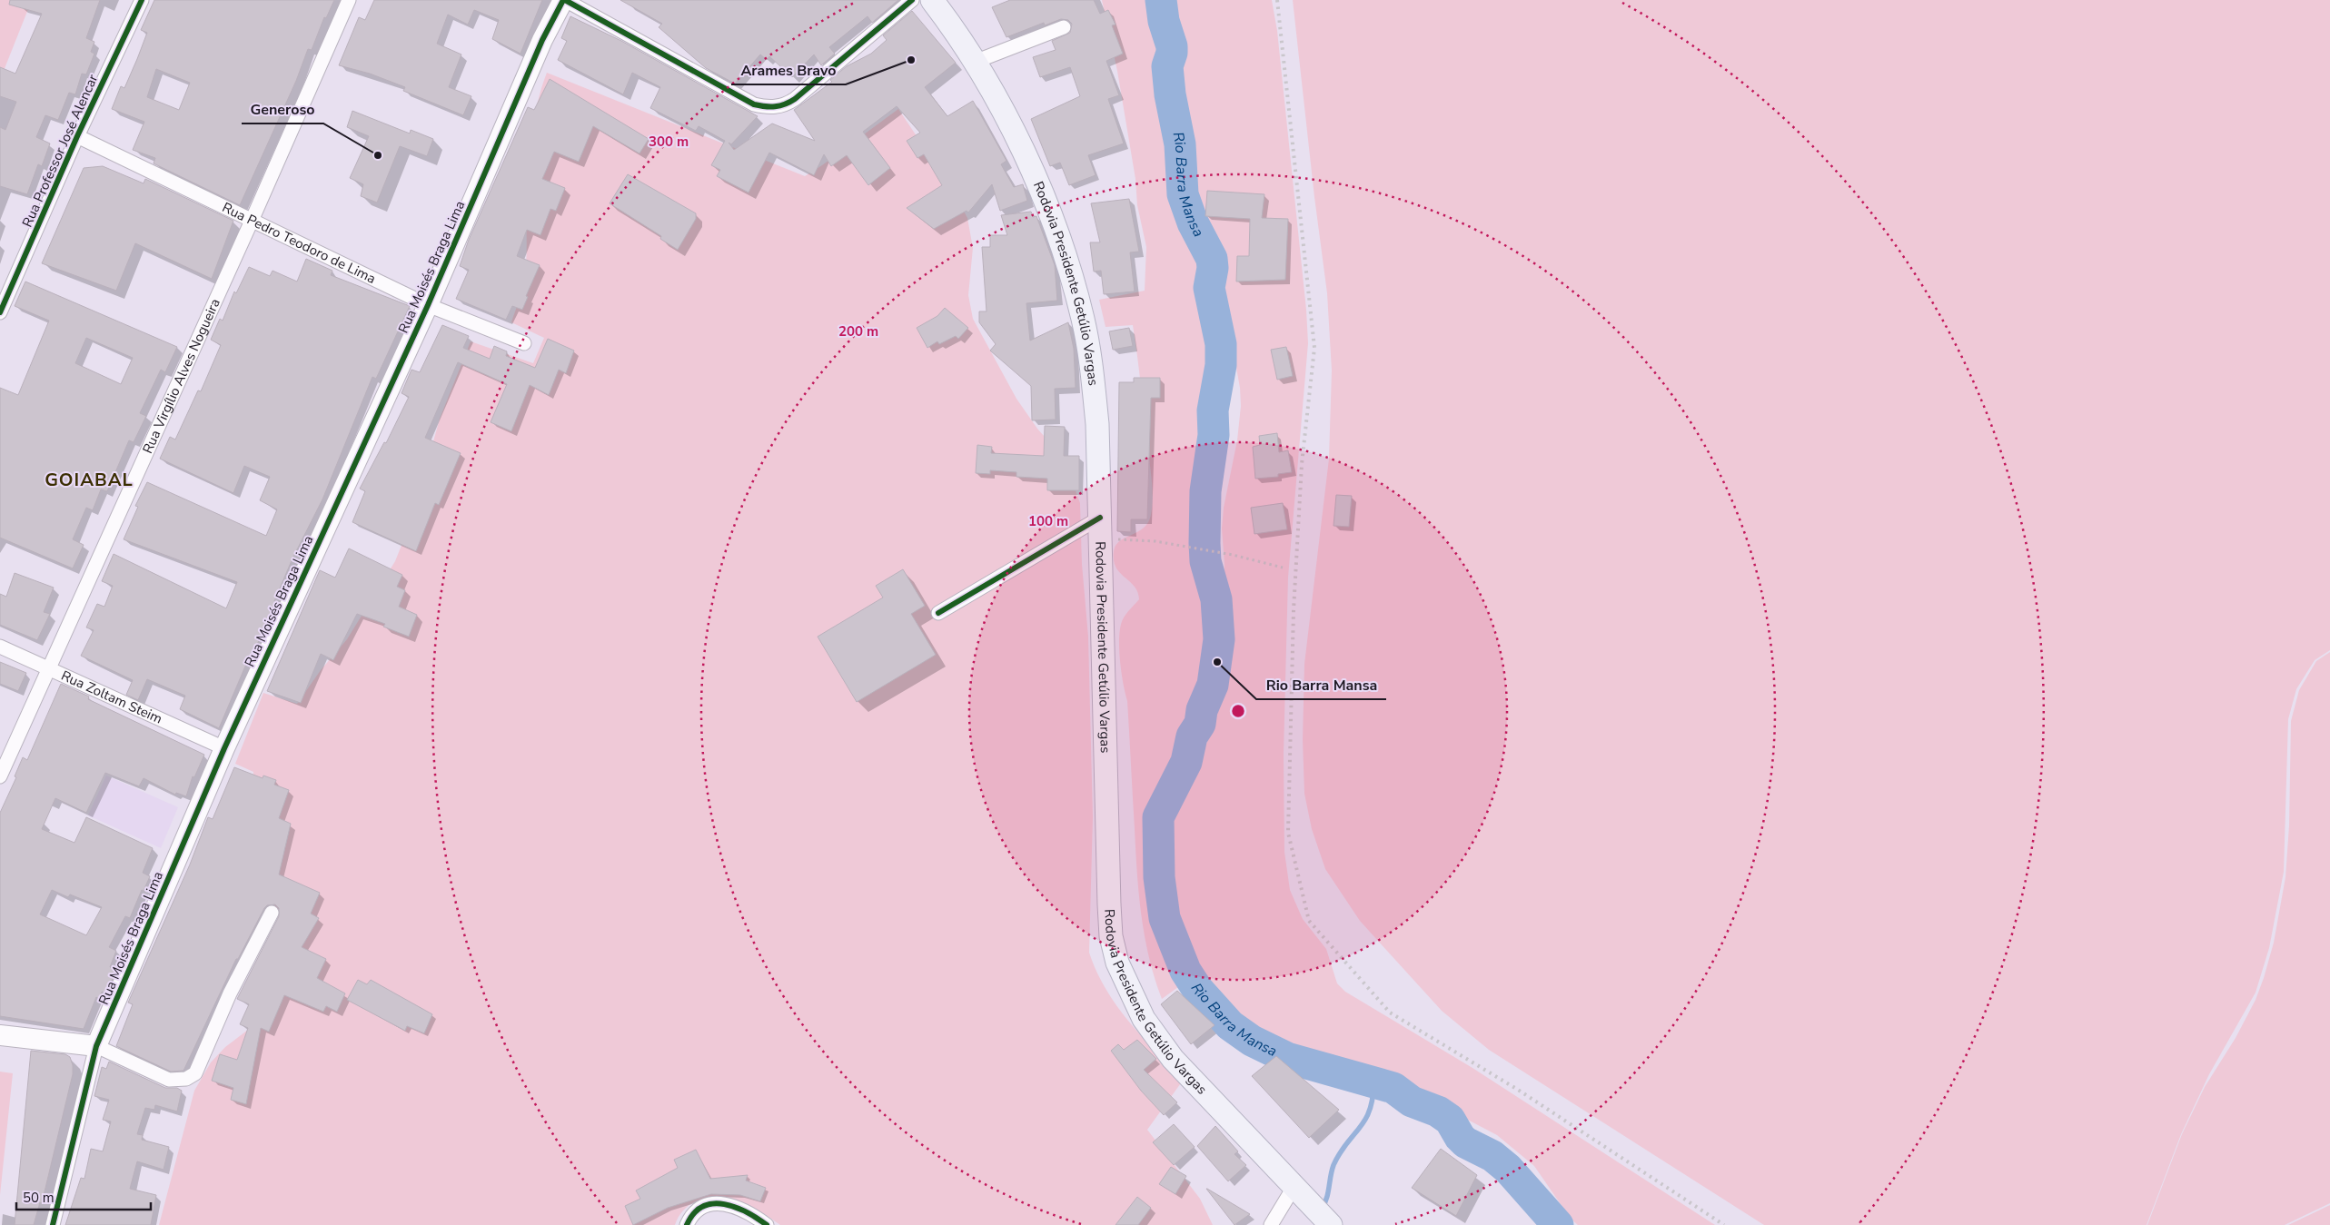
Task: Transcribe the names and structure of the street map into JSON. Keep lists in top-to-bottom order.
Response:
{
  "streets": {
    "main road": ["Rodovia Presidente Getúlio Vargas"],
    "street": [
      "Rua Professor José Alencar",
      "Rua Pedro Teodoro de Lima",
      "Rua Moisés Braga Lima",
      "Rua Virgílio Alves Nogueira",
      "Rua Zoltam Steim"
    ]
  },
  "crossings": [
    ["Rua Professor José Alencar", "Rua Pedro Teodoro de Lima"],
    ["Rua Pedro Teodoro de Lima", "Rua Moisés Braga Lima"],
    ["Rua Pedro Teodoro de Lima", "Rua Virgílio Alves Nogueira"],
    ["Rua Moisés Braga Lima", "Rua Zoltam Steim"],
    ["Rua Virgílio Alves Nogueira", "Rua Zoltam Steim"]
  ],
  "districts": ["GOIABAL"],
  "water": ["Rio Barra Mansa"],
  "places": ["Arames Bravo", "Generoso", "Rio Barra Mansa"],
  "scale_bar": "50 m",
  "rings": ["300 m", "200 m", "100 m"]
}
